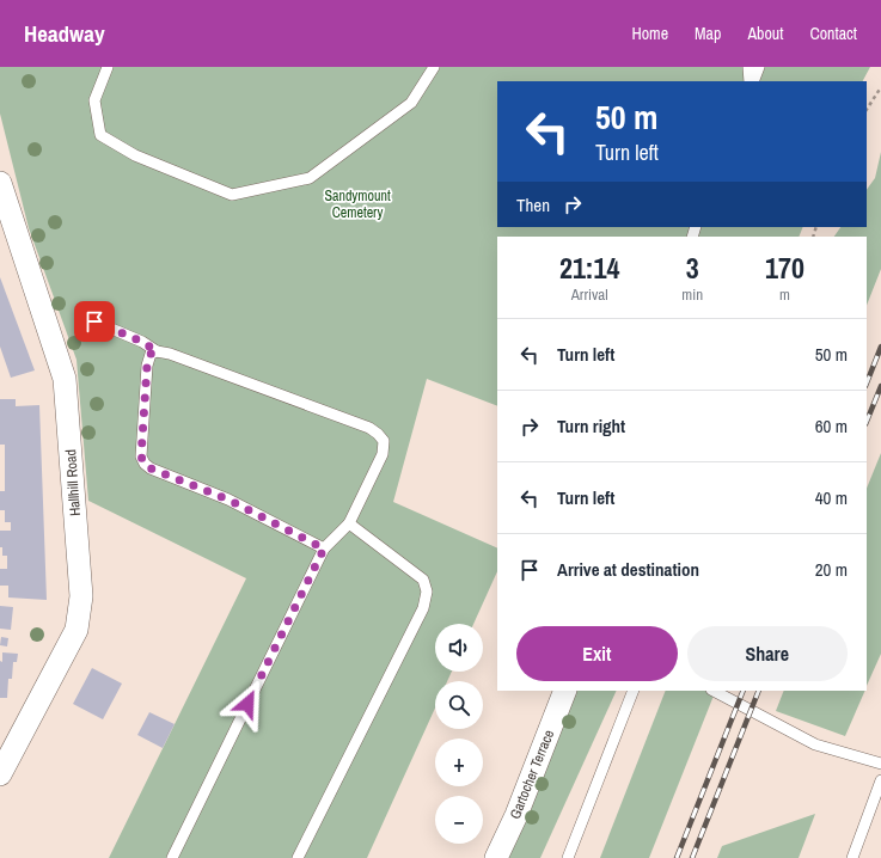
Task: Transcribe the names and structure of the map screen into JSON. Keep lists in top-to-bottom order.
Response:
{
  "streets": {
    "street": ["Hallhill Road", "Gartocher Terrace"]
  },
  "parks": ["Sandymount Cemetery"],
  "page": {
    "header": "Headway",
    "nav": [
      "Home",
      "Map",
      "About",
      "Contact"
    ],
    "turn": ["50 m", "Turn left"],
    "then": "Then",
    "eta": [
      "21:14",
      "Arrival",
      "3",
      "min",
      "170",
      "m"
    ],
    "list": [
      {
        "name": "Turn left",
        "value": "50 m"
      },
      {
        "name": "Turn right",
        "value": "60 m"
      },
      {
        "name": "Turn left",
        "value": "40 m"
      },
      {
        "name": "Arrive at destination",
        "value": "20 m"
      }
    ],
    "buttons": ["Exit", "Share"],
    "map_buttons": ["+", "−"]
  }
}
